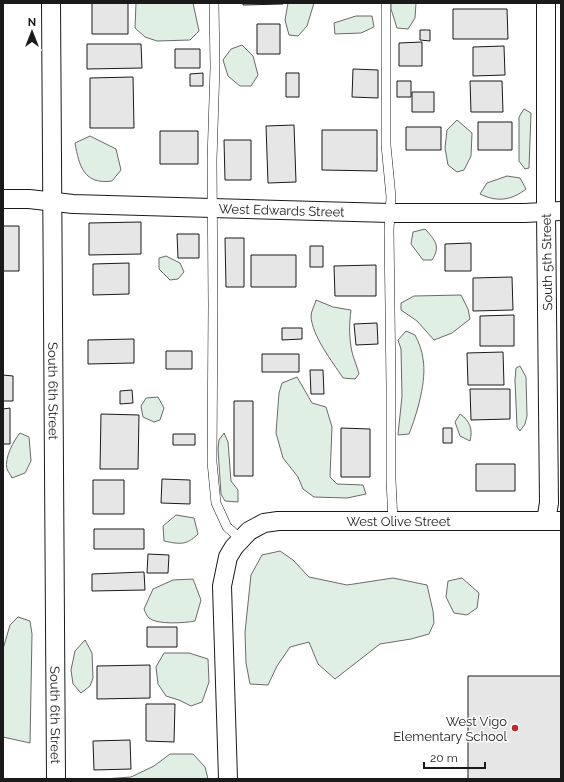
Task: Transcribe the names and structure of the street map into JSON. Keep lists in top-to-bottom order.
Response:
{
  "streets": {
    "street": [
      "West Edwards Street",
      "South 5th Street",
      "South 6th Street",
      "West Olive Street"
    ]
  },
  "crossings": [
    ["West Edwards Street", "South 5th Street"],
    ["West Edwards Street", "South 6th Street"],
    ["South 5th Street", "West Olive Street"]
  ],
  "places": ["West Vigo Elementary School"],
  "scale_bar": "20 m",
  "north": "top"
}
